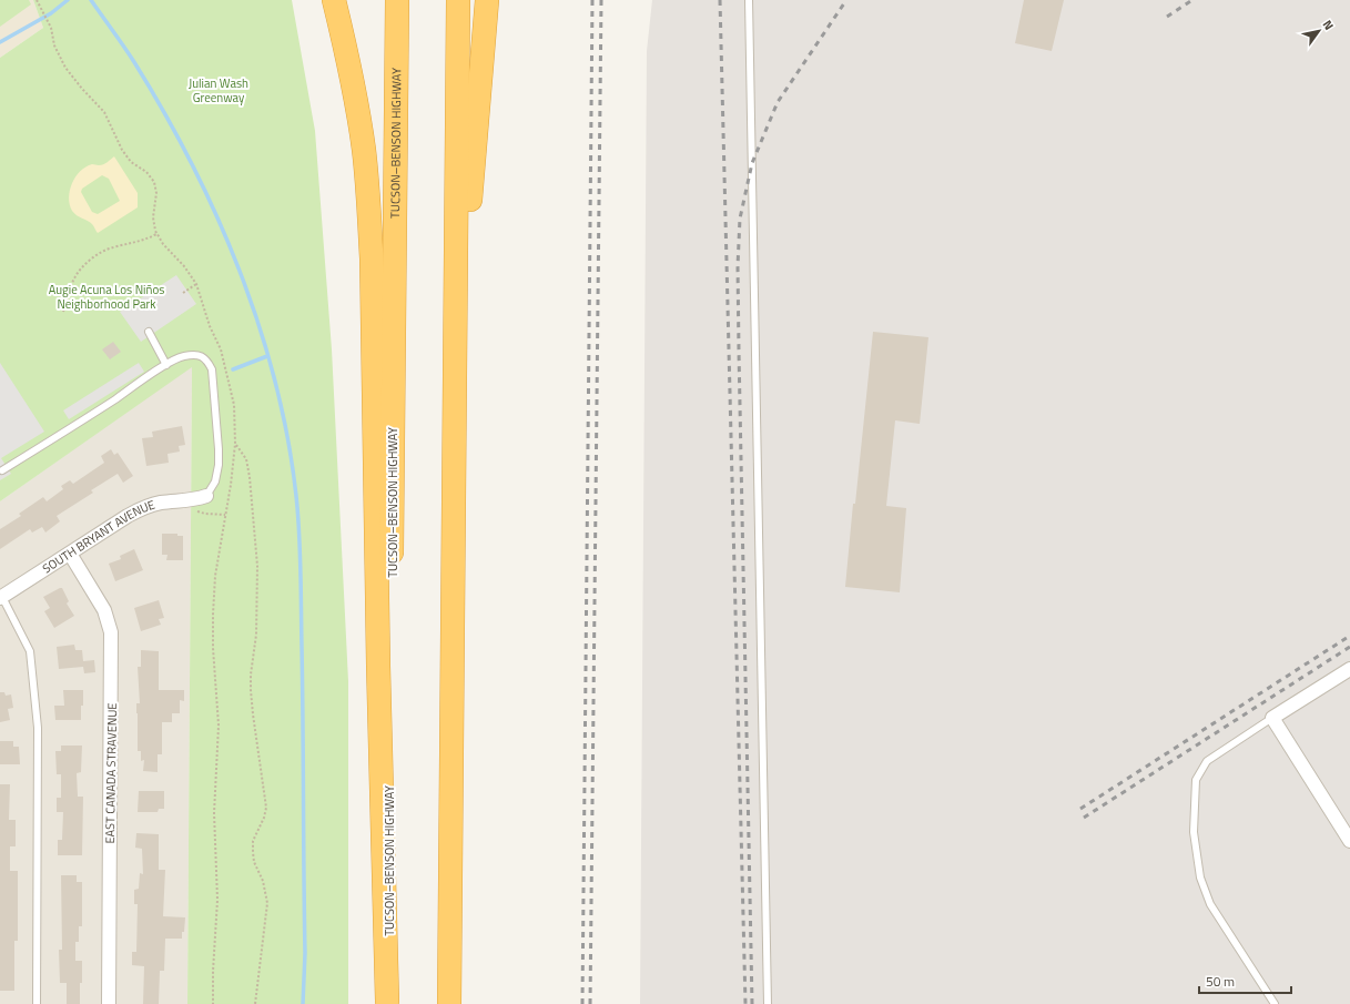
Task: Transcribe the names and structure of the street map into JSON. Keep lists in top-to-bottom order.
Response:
{
  "streets": {
    "highway": ["TUCSON–BENSON HIGHWAY"],
    "street": ["SOUTH BRYANT AVENUE", "EAST CANADA STRAVENUE"]
  },
  "crossings": [
    ["SOUTH BRYANT AVENUE", "EAST CANADA STRAVENUE"]
  ],
  "parks": ["Julian Wash Greenway", "Augie Acuna Los Niños Neighborhood Park"],
  "scale_bar": "50 m",
  "north": "top right"
}
